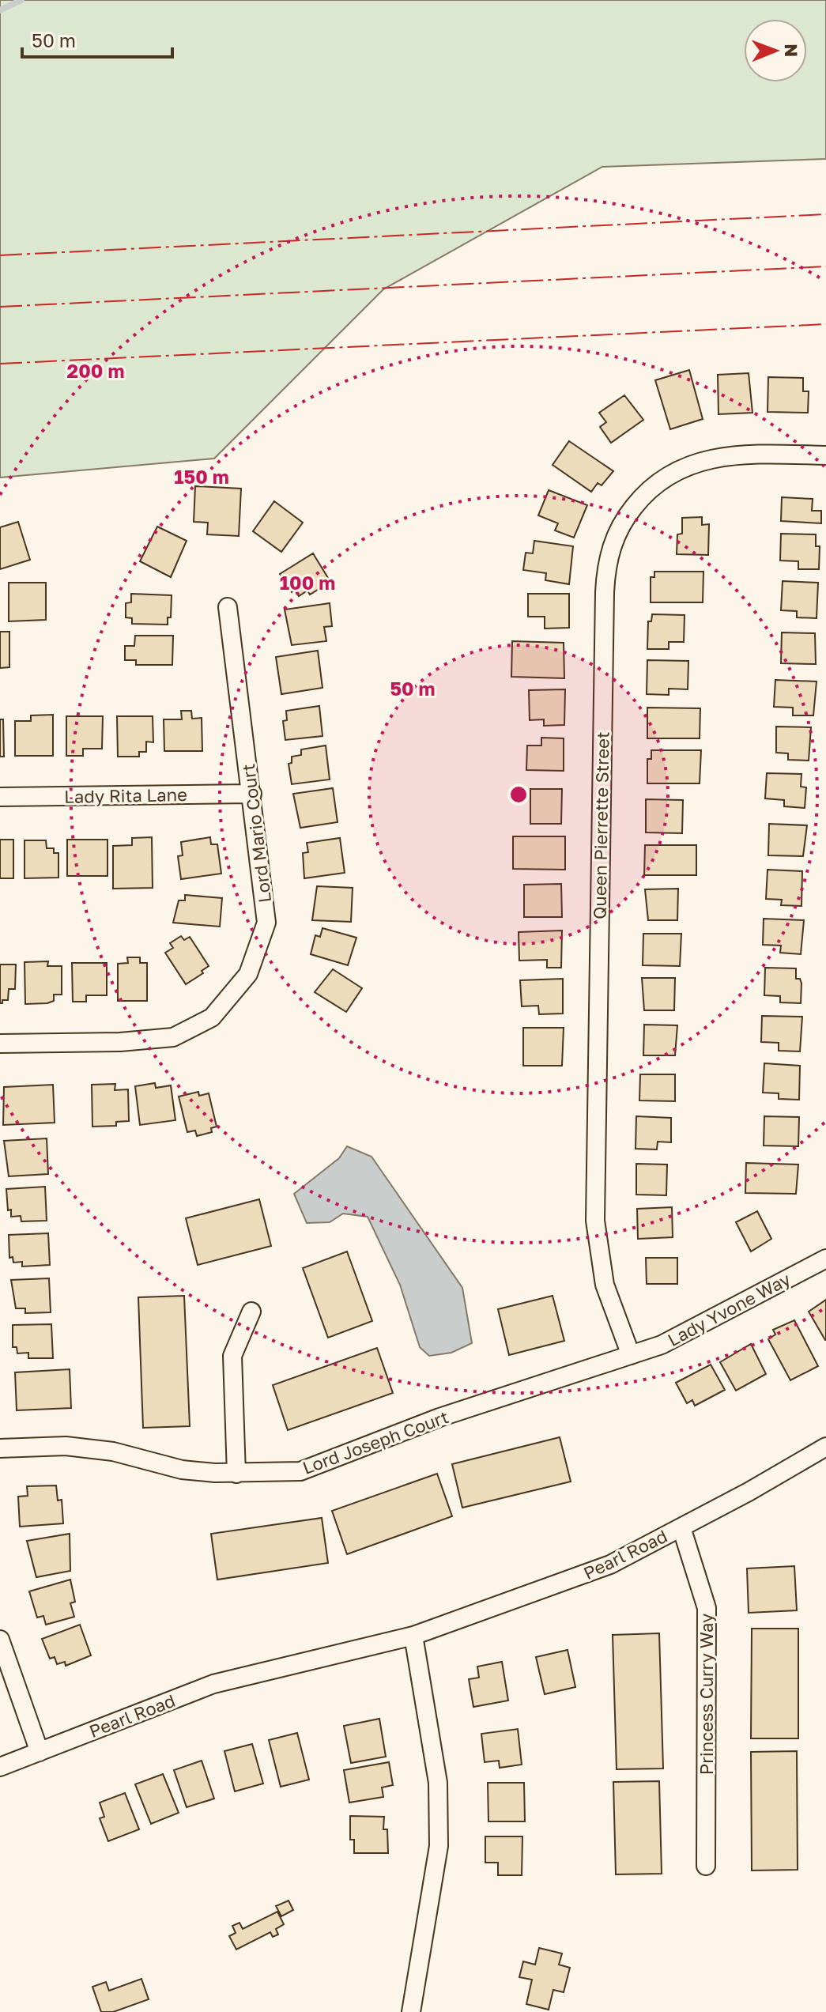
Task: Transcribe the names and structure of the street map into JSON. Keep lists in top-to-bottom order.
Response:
{
  "streets": {
    "street": [
      "Lady Rita Lane",
      "Queen Pierrette Street",
      "Lord Mario Court",
      "Lady Yvone Way",
      "Lord Joseph Court",
      "Pearl Road",
      "Princess Curry Way"
    ]
  },
  "crossings": [
    ["Lady Rita Lane", "Lord Mario Court"],
    ["Queen Pierrette Street", "Lady Yvone Way"],
    ["Queen Pierrette Street", "Lord Joseph Court"],
    ["Lady Yvone Way", "Lord Joseph Court"],
    ["Pearl Road", "Princess Curry Way"]
  ],
  "scale_bar": "50 m",
  "north": "right",
  "rings": [
    "200 m",
    "150 m",
    "100 m",
    "50 m"
  ]
}
